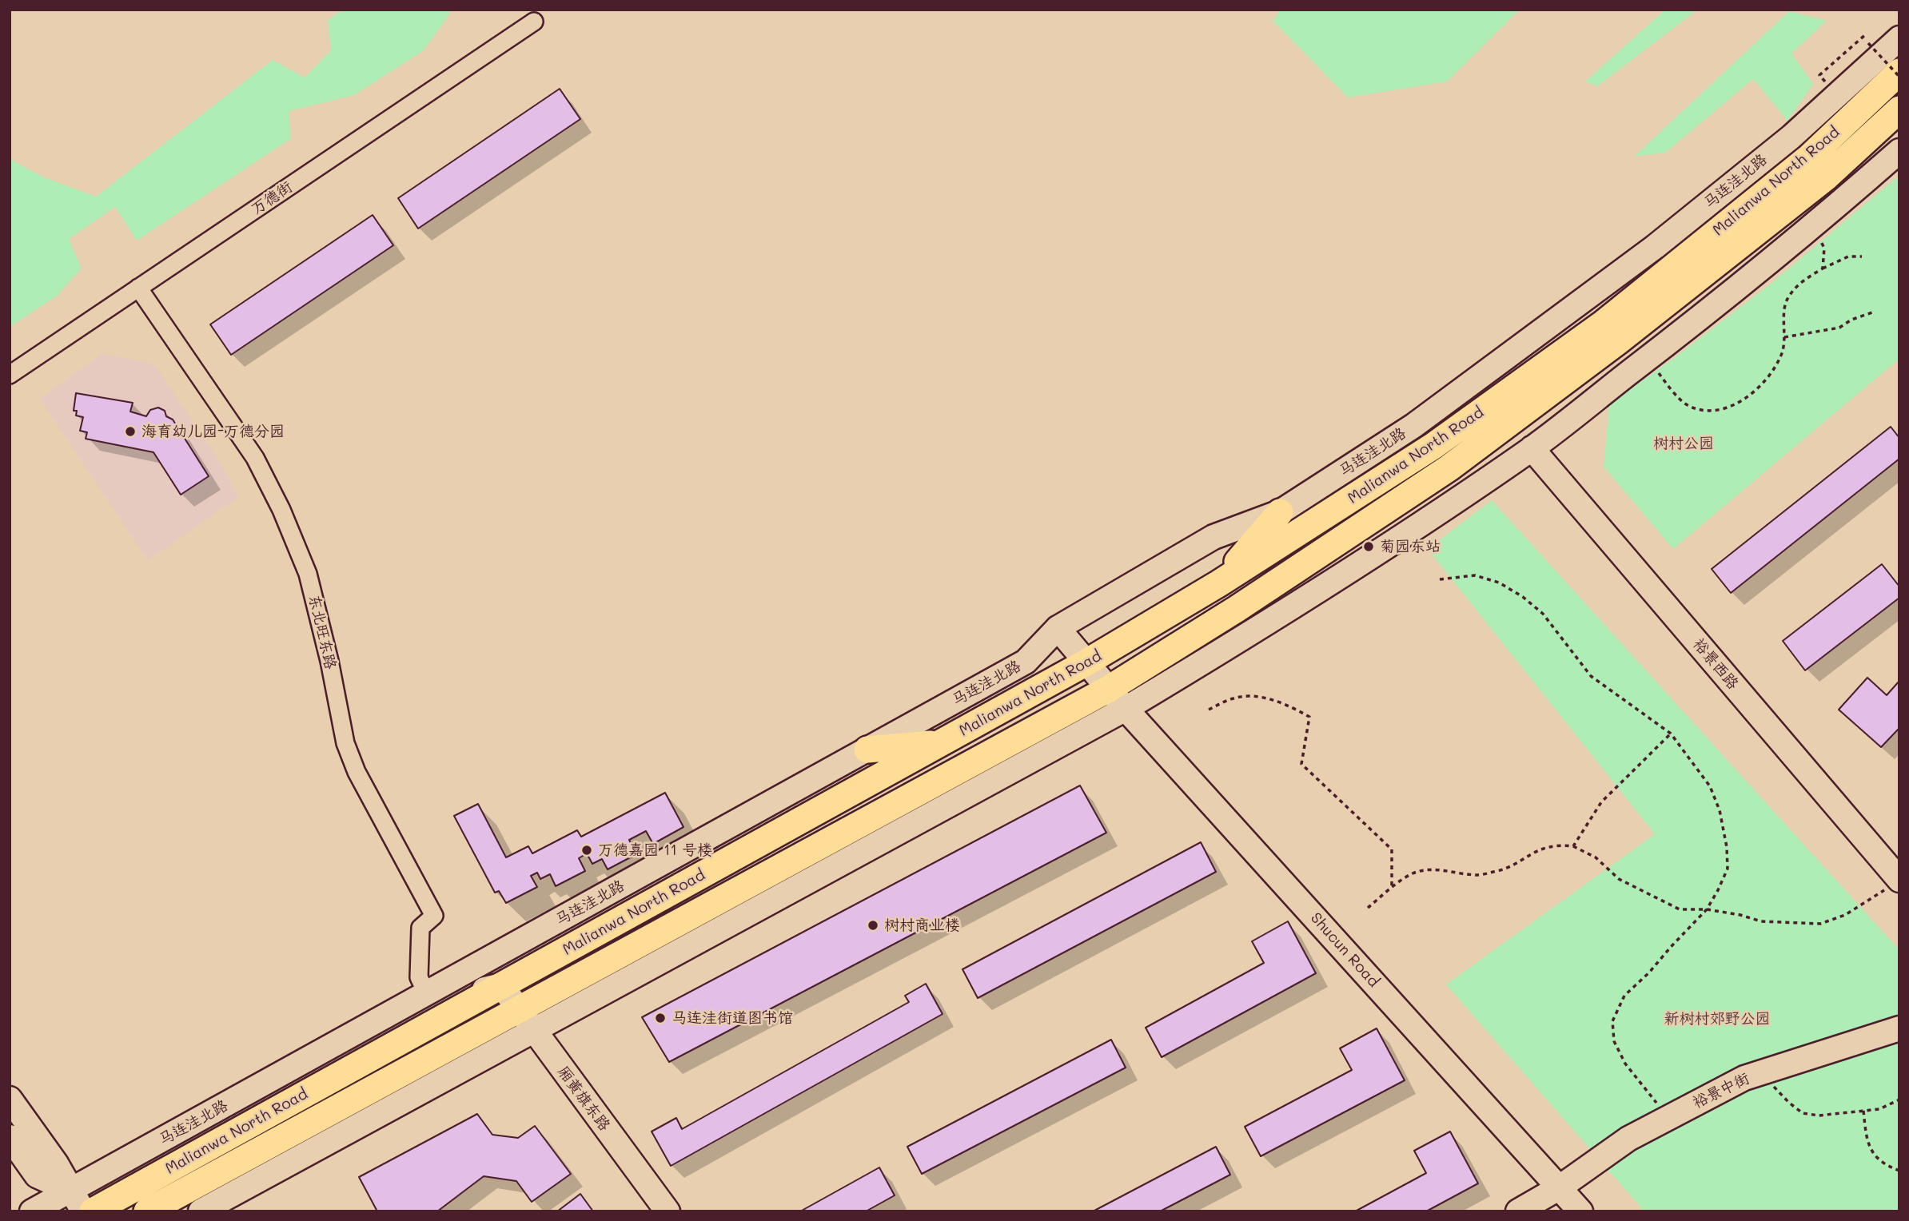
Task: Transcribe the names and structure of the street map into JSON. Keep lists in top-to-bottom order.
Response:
{
  "streets": {
    "main road": ["Malianwa North Road"],
    "street": [
      "马连洼北路",
      "万德街",
      "东北旺东路",
      "裕景西路",
      "Shucun Road",
      "裕景中街",
      "厢黄旗东路"
    ]
  },
  "crossings": [
    ["马连洼北路", "东北旺东路"],
    ["马连洼北路", "Shucun Road"],
    ["Malianwa North Road", "Shucun Road"],
    ["Malianwa North Road", "厢黄旗东路"],
    ["万德街", "东北旺东路"],
    ["Shucun Road", "裕景中街"]
  ],
  "parks": ["树村公园", "新树村郊野公园"],
  "places": [
    "海育幼儿园-万德分园",
    "菊园东站",
    "万德嘉园 11 号楼",
    "树村商业楼",
    "马连洼街道图书馆"
  ]
}
